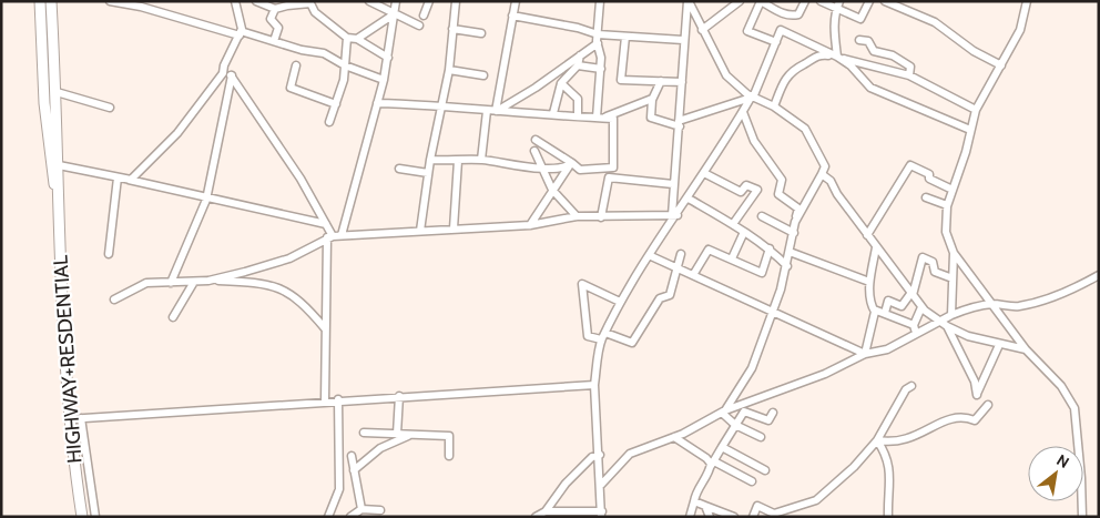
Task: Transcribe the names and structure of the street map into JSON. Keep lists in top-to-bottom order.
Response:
{
  "streets": {
    "highway": ["HIGHWAY+RESDENTIAL"]
  },
  "north": "top right"
}
